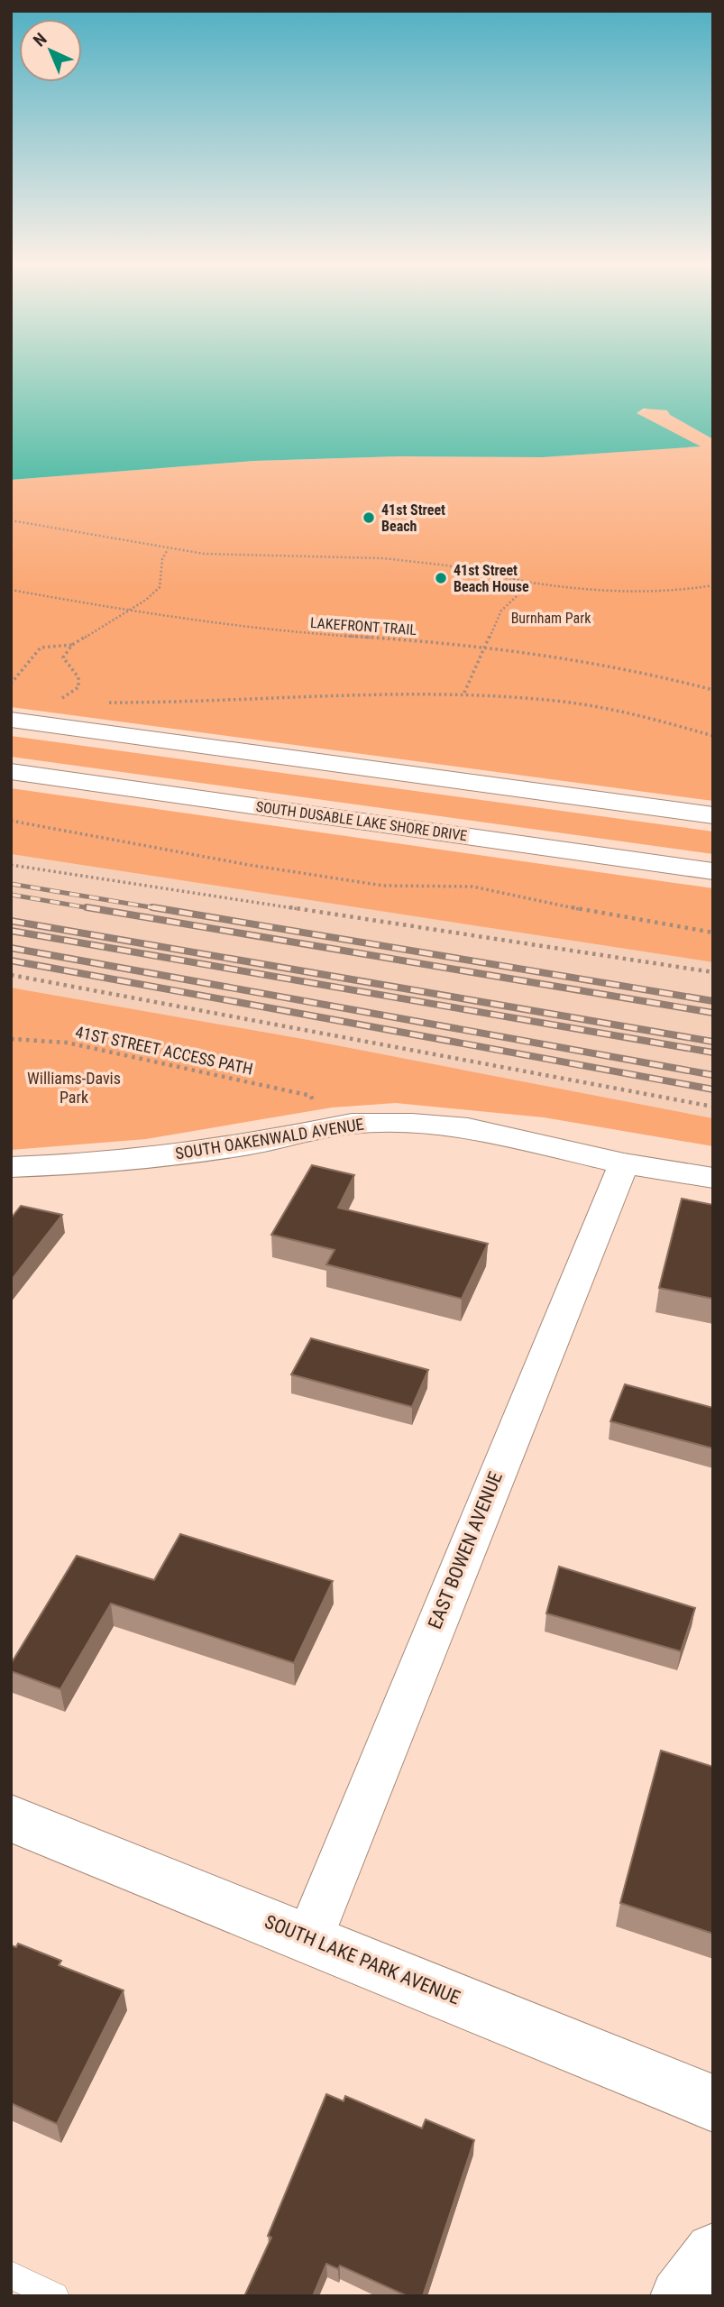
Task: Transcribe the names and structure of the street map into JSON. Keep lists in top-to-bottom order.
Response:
{
  "streets": {
    "main road": ["SOUTH DUSABLE LAKE SHORE DRIVE", "SOUTH LAKE PARK AVENUE"],
    "street": ["SOUTH OAKENWALD AVENUE", "EAST BOWEN AVENUE"],
    "path": ["LAKEFRONT TRAIL", "41ST STREET ACCESS PATH"]
  },
  "crossings": [
    ["SOUTH OAKENWALD AVENUE", "EAST BOWEN AVENUE"],
    ["EAST BOWEN AVENUE", "SOUTH LAKE PARK AVENUE"]
  ],
  "parks": ["Burnham Park", "Williams-Davis Park"],
  "places": ["41st Street Beach", "41st Street Beach House"],
  "north": "top left"
}
